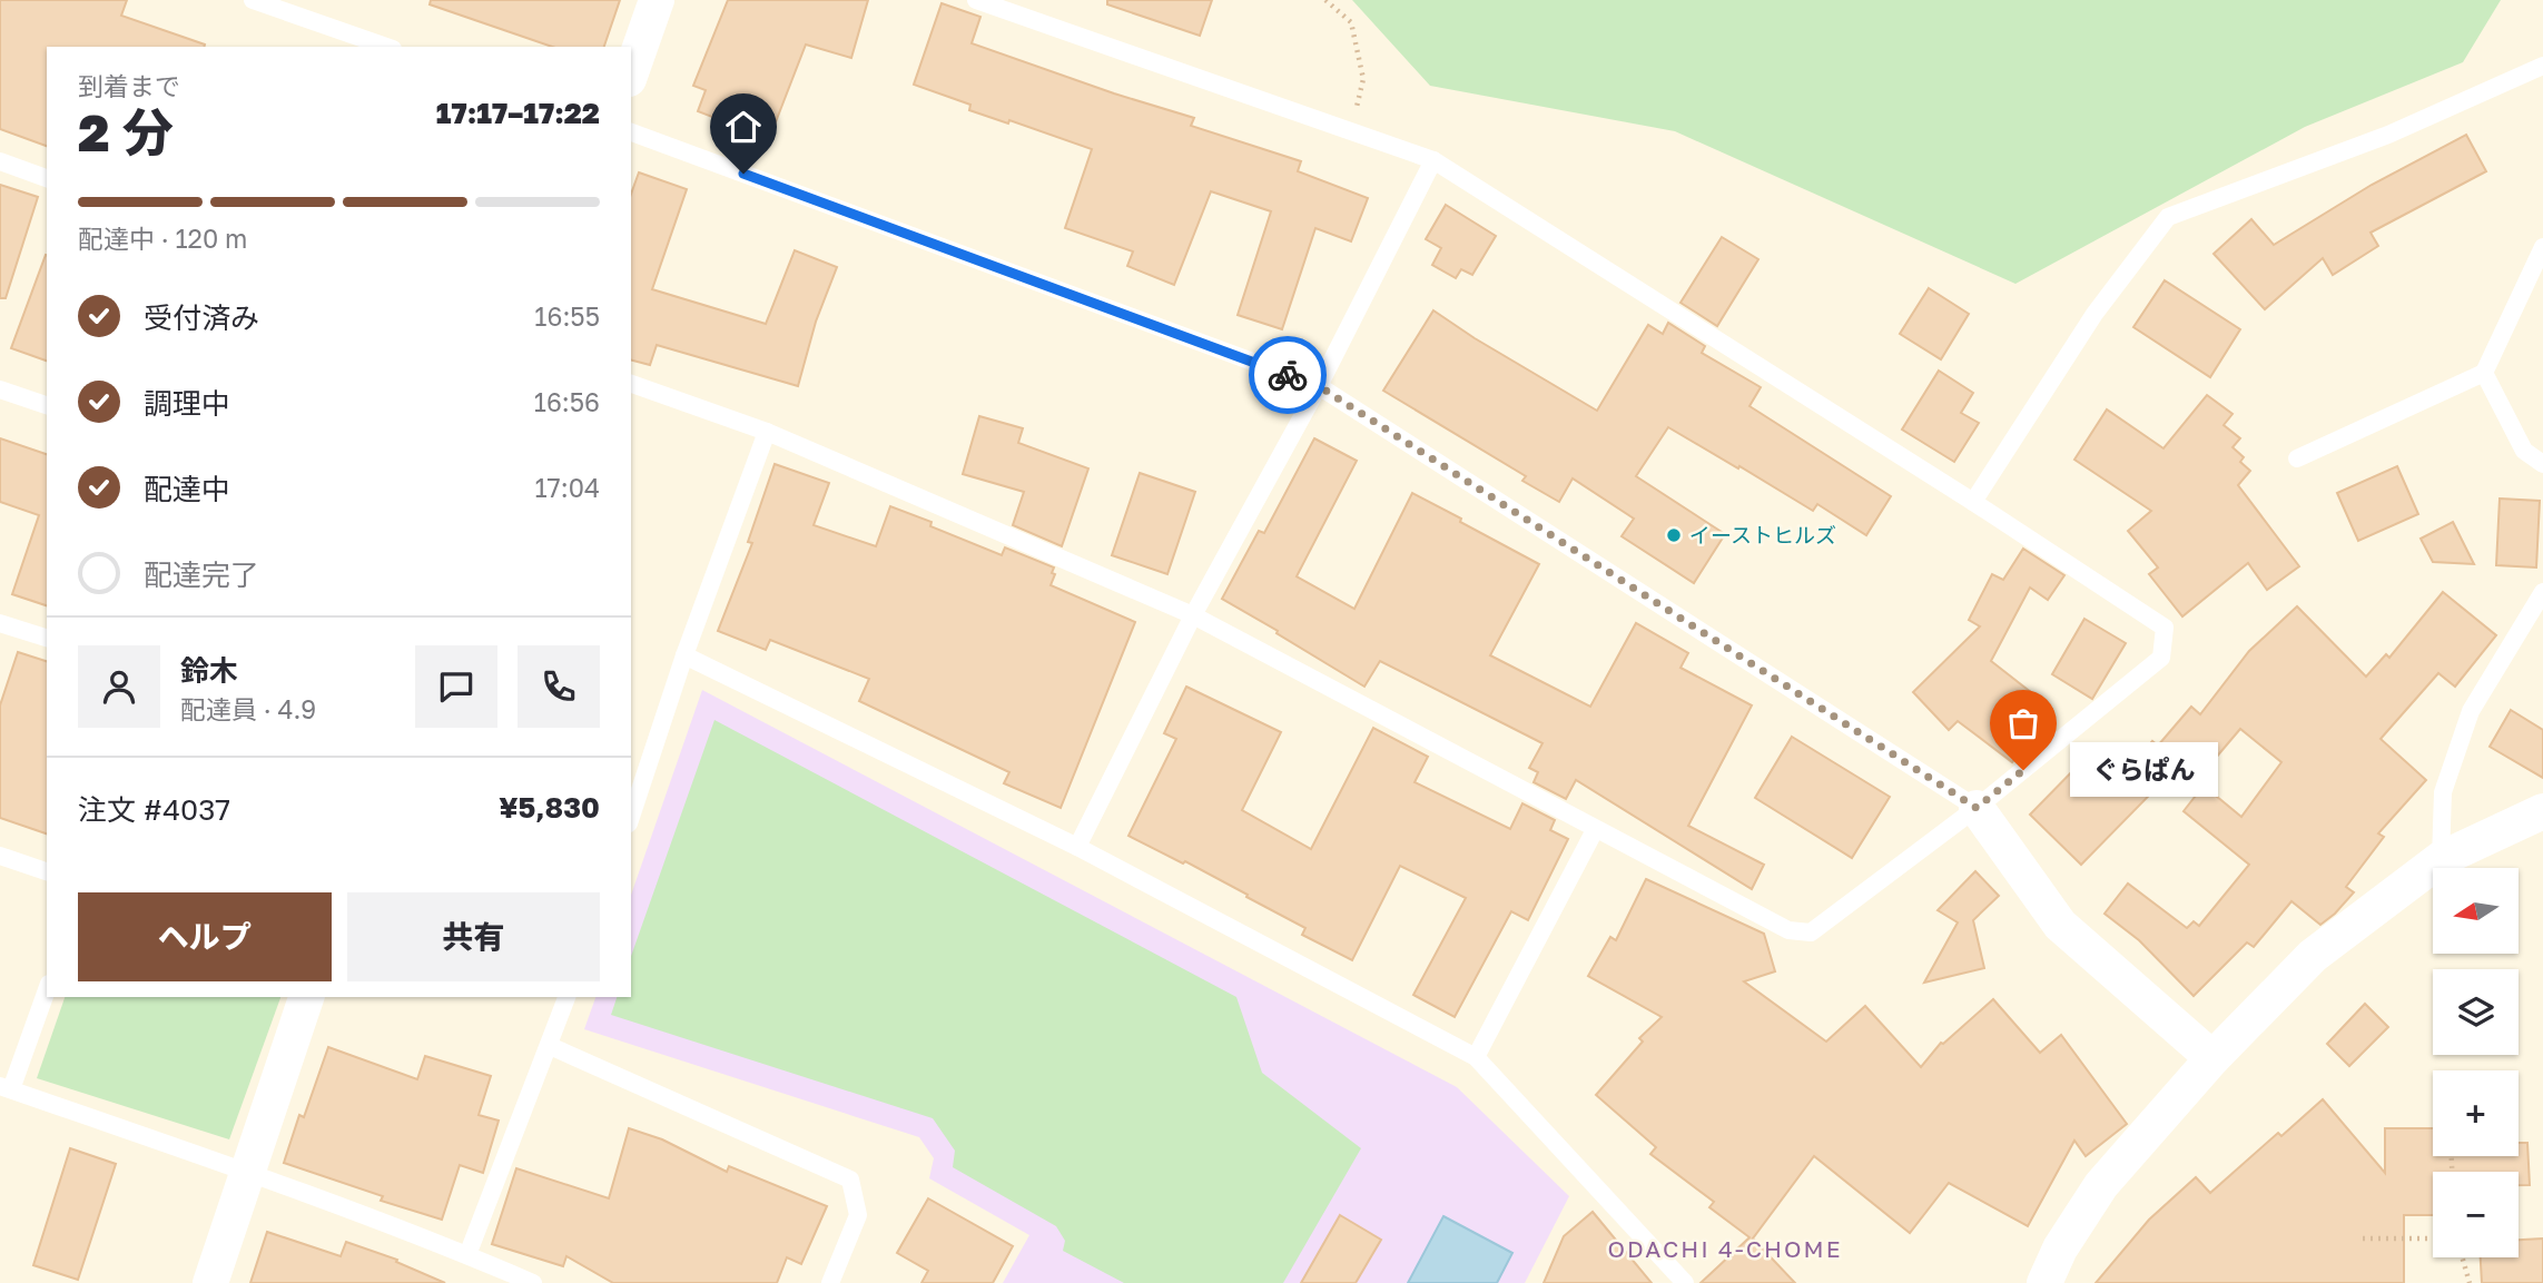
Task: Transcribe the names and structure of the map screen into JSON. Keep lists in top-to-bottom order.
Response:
{
  "districts": ["ODACHI 4-CHOME"],
  "places": ["イーストヒルズ", "ぐらぱん"],
  "north": "left",
  "page": {
    "heading": ["2 分", "到着まで", "17:17–17:22"],
    "panel": [
      "鈴木",
      "配達員 · 4.9",
      "注文 #4037",
      "¥5,830"
    ],
    "bar": "配達中 · 120 m",
    "list": [
      ["受付済み", "16:55"],
      ["調理中", "16:56"],
      ["配達中", "17:04"],
      "配達完了"
    ],
    "bubble": "ぐらぱん",
    "map_buttons": ["+", "−"],
    "buttons": ["ヘルプ", "共有"]
  }
}
